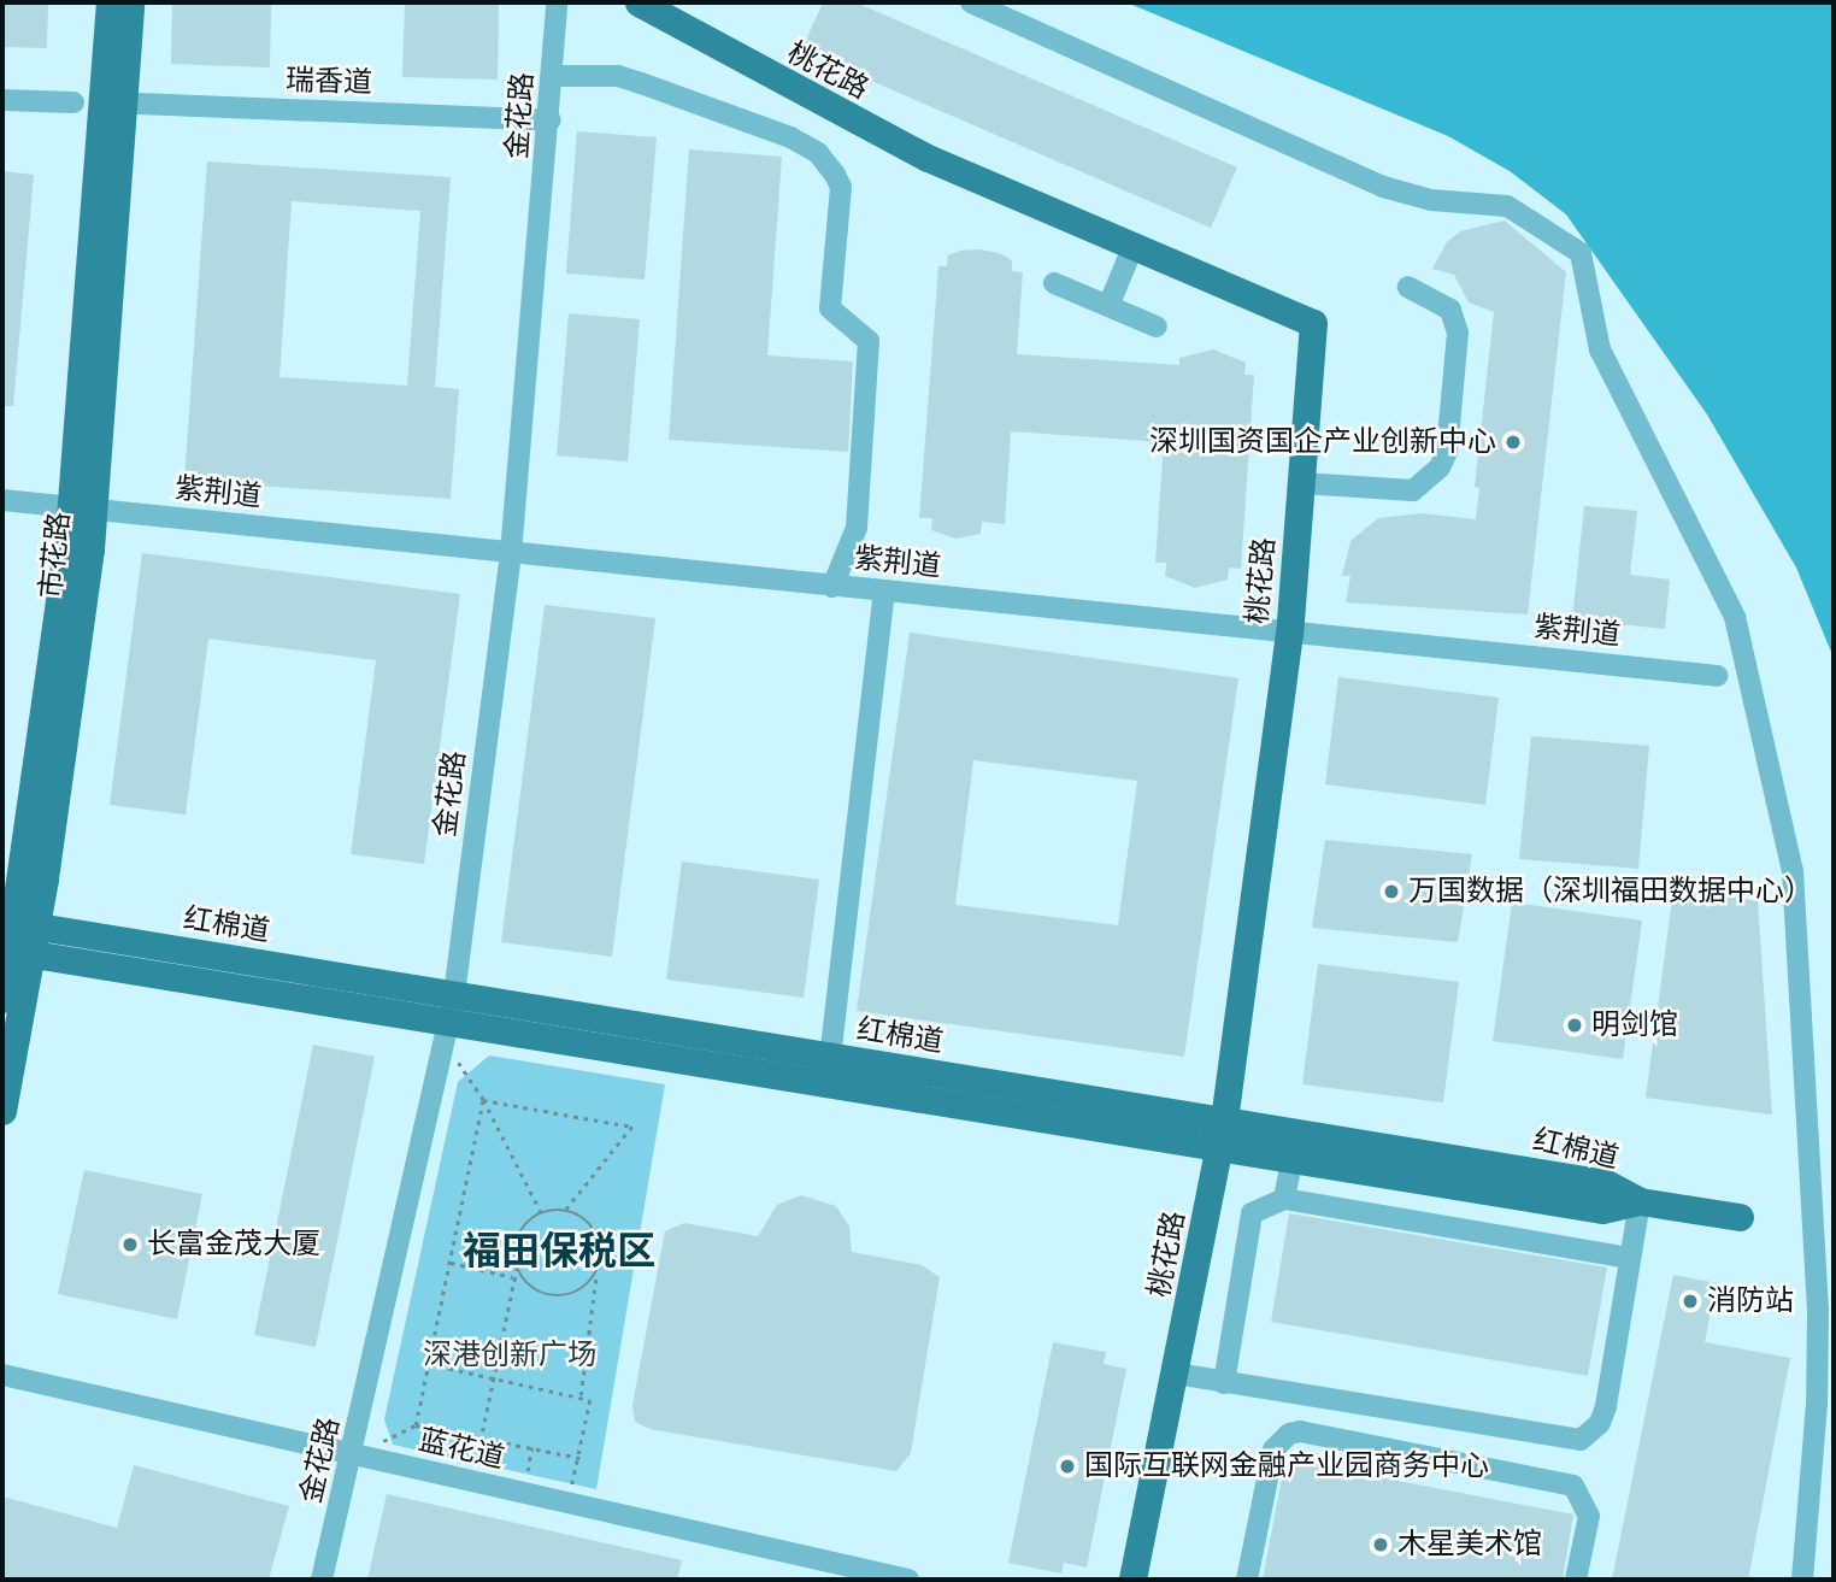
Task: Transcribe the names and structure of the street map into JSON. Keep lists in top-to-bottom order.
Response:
{
  "streets": {
    "main road": ["桃花路", "市花路", "红棉道"],
    "street": [
      "瑞香道",
      "金花路",
      "紫荆道",
      "蓝花道"
    ]
  },
  "crossings": [
    ["桃花路", "紫荆道"],
    ["桃花路", "红棉道"],
    ["瑞香道", "金花路"],
    ["瑞香道", "市花路"],
    ["金花路", "紫荆道"],
    ["金花路", "红棉道"],
    ["金花路", "蓝花道"],
    ["紫荆道", "市花路"],
    ["市花路", "红棉道"]
  ],
  "districts": ["福田保税区"],
  "parks": ["深港创新广场"],
  "places": [
    "深圳国资国企产业创新中心",
    "万国数据（深圳福田数据中心）",
    "明剑馆",
    "长富金茂大厦",
    "消防站",
    "国际互联网金融产业园商务中心",
    "木星美术馆"
  ]
}
